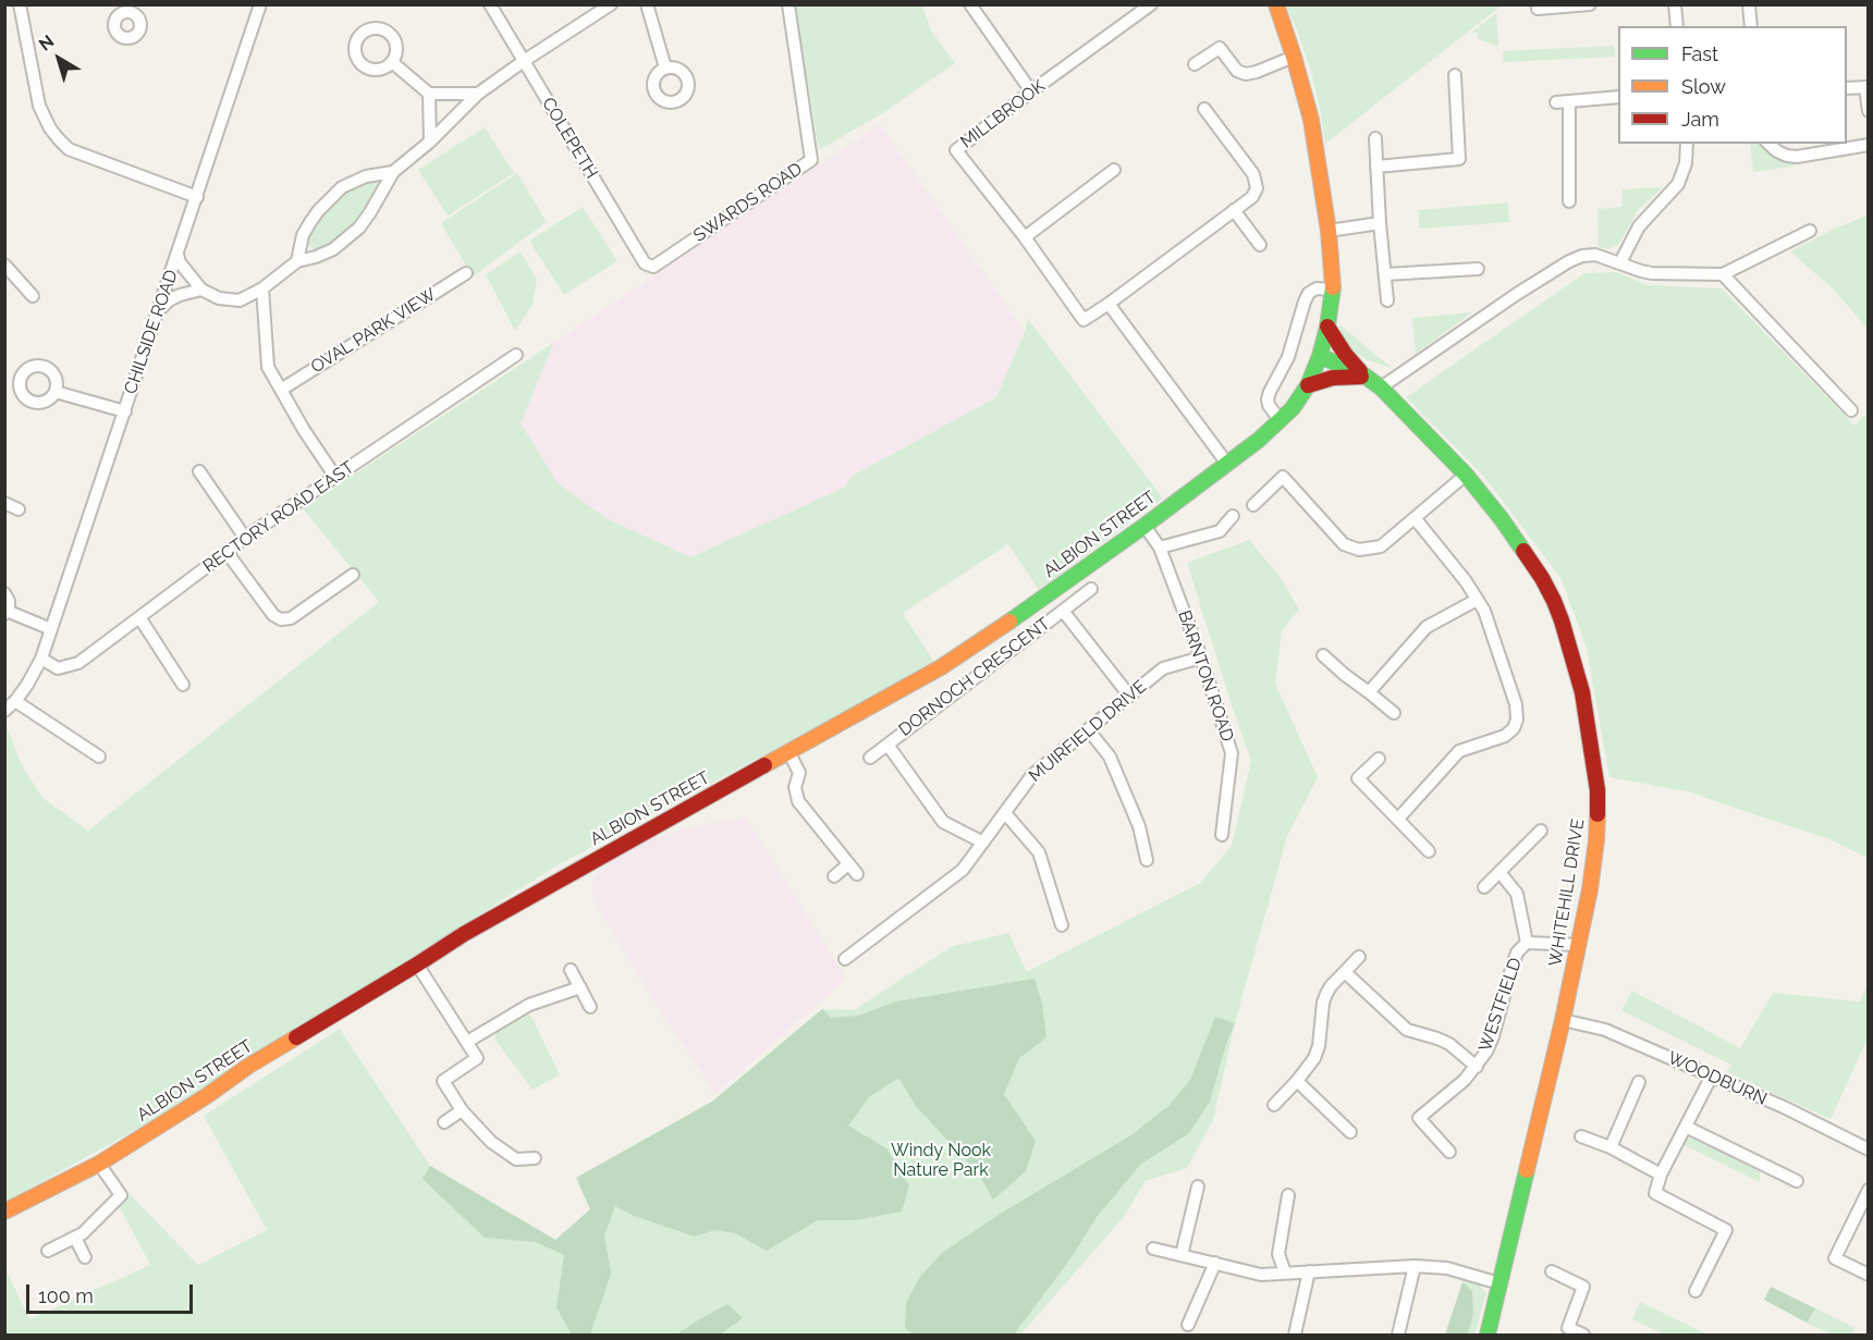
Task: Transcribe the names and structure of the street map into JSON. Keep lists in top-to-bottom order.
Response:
{
  "streets": {
    "street": [
      "MILLBROOK",
      "COLEPETH",
      "SWARDS ROAD",
      "OVAL PARK VIEW",
      "CHILSIDE ROAD",
      "RECTORY ROAD EAST",
      "ALBION STREET",
      "BARNTON ROAD",
      "DORNOCH CRESCENT",
      "MUIRFIELD DRIVE",
      "WHITEHILL DRIVE",
      "WESTFIELD",
      "WOODBURN"
    ]
  },
  "crossings": [
    ["COLEPETH", "SWARDS ROAD"],
    ["CHILSIDE ROAD", "RECTORY ROAD EAST"],
    ["ALBION STREET", "BARNTON ROAD"],
    ["ALBION STREET", "WHITEHILL DRIVE"],
    ["BARNTON ROAD", "MUIRFIELD DRIVE"],
    ["DORNOCH CRESCENT", "MUIRFIELD DRIVE"],
    ["WHITEHILL DRIVE", "WESTFIELD"],
    ["WHITEHILL DRIVE", "WOODBURN"]
  ],
  "parks": ["Windy Nook Nature Park"],
  "legend": ["Fast", "Slow", "Jam"],
  "scale_bar": "100 m",
  "north": "top left"
}
